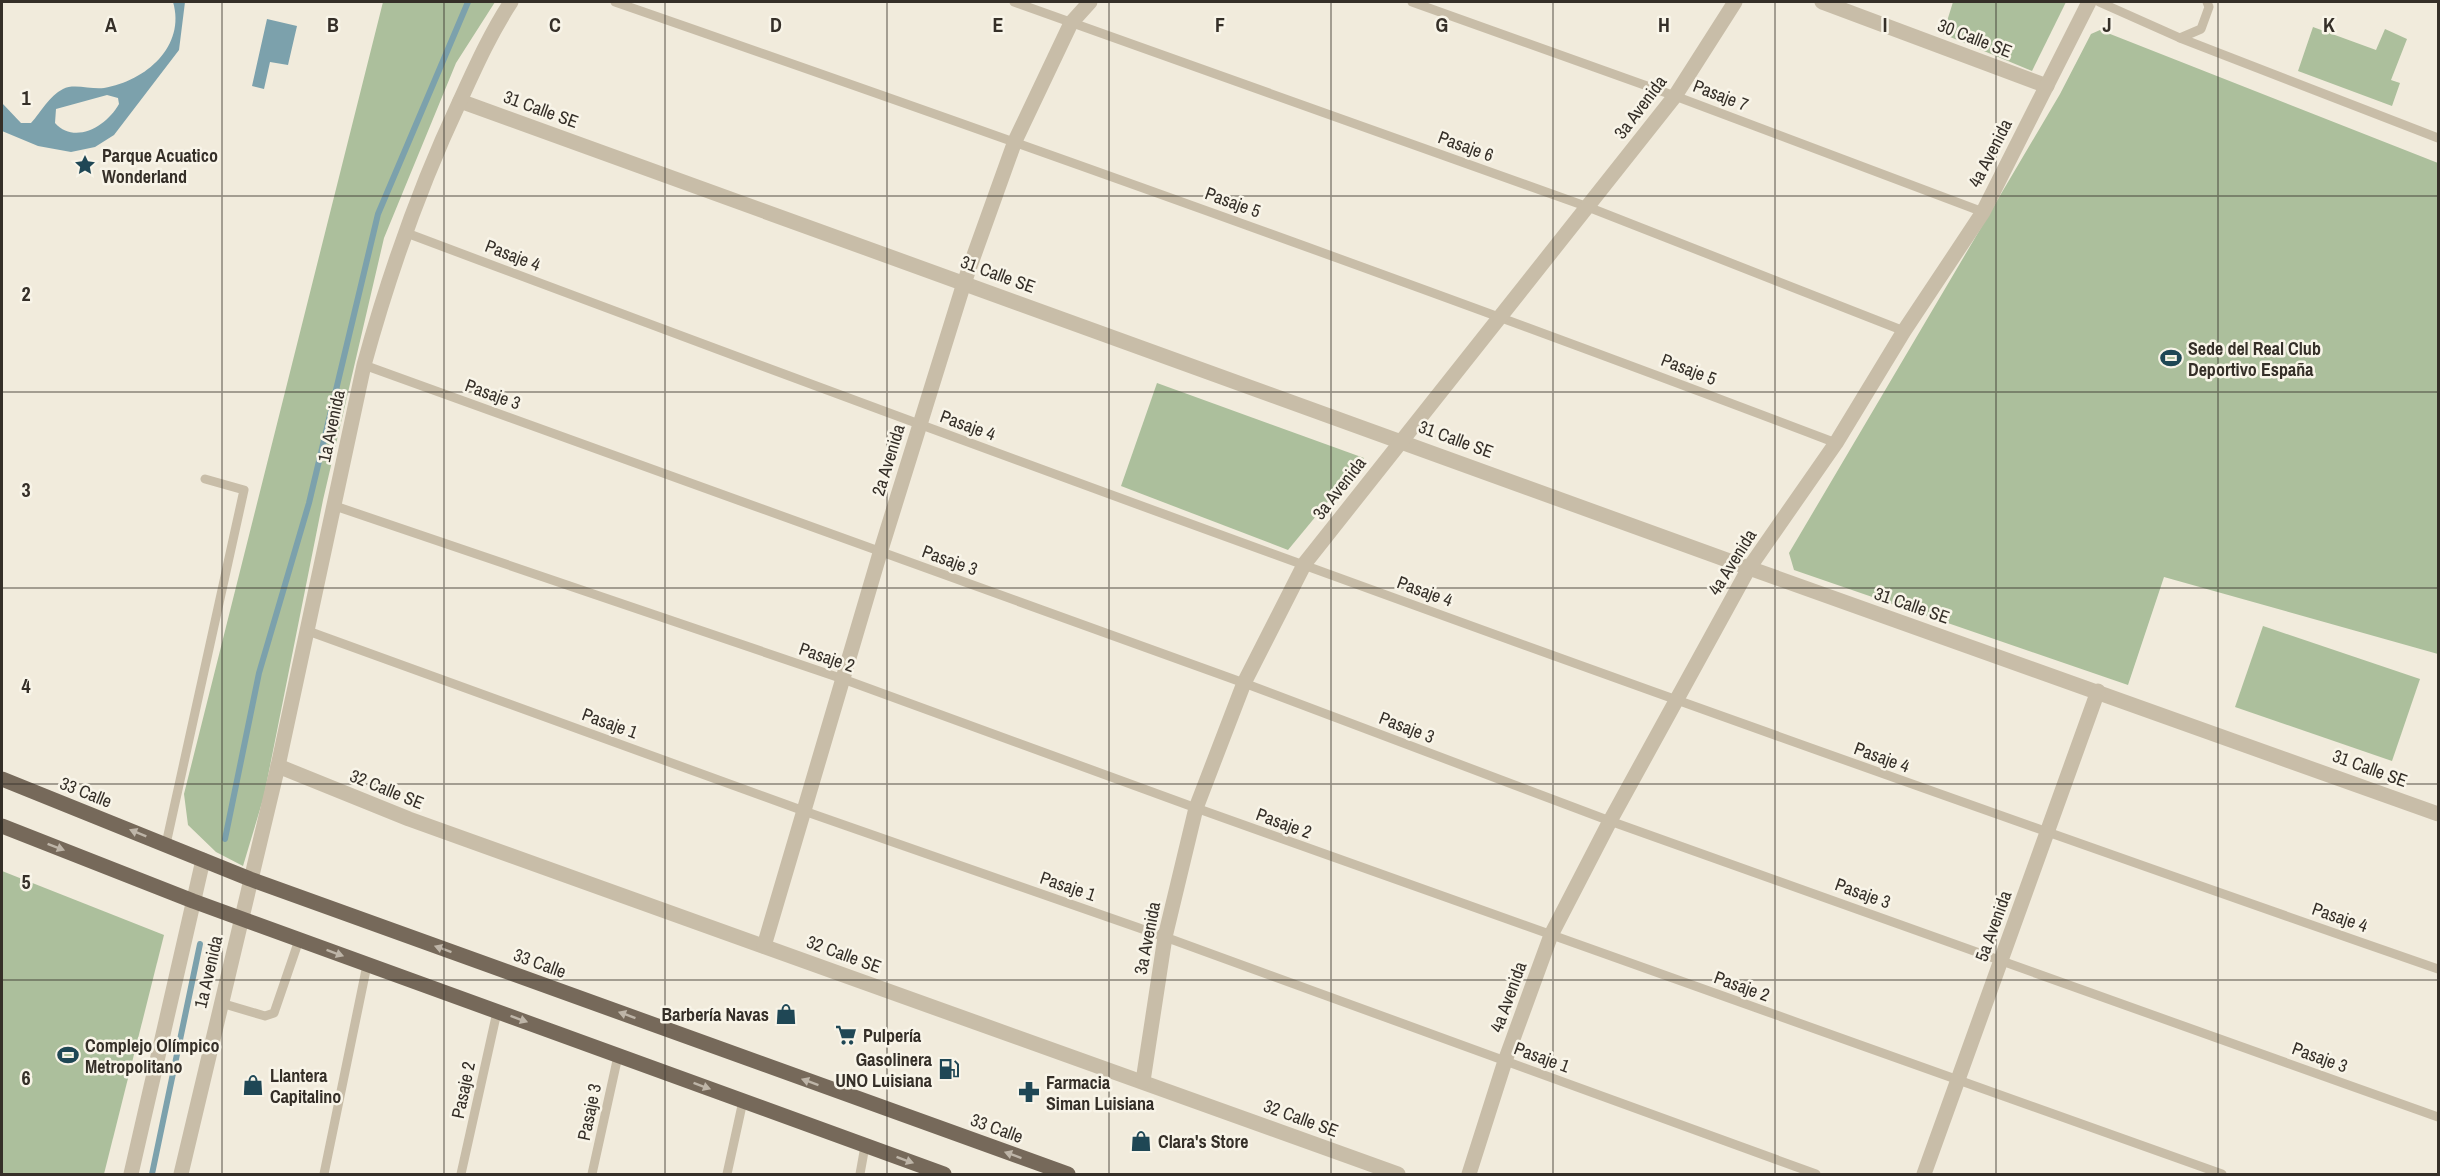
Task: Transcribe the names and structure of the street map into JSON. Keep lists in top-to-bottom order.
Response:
{
  "streets": {
    "main road": ["33 Calle"],
    "street": [
      "30 Calle SE",
      "3a Avenida",
      "31 Calle SE",
      "4a Avenida",
      "1a Avenida",
      "2a Avenida",
      "32 Calle SE",
      "5a Avenida"
    ],
    "lane": [
      "Pasaje 7",
      "Pasaje 6",
      "Pasaje 5",
      "Pasaje 4",
      "Pasaje 3",
      "Pasaje 2",
      "Pasaje 1"
    ]
  },
  "crossings": [
    ["30 Calle SE", "4a Avenida"],
    ["Pasaje 7", "3a Avenida"],
    ["Pasaje 7", "4a Avenida"],
    ["3a Avenida", "31 Calle SE"],
    ["3a Avenida", "Pasaje 6"],
    ["3a Avenida", "Pasaje 5"],
    ["3a Avenida", "Pasaje 4"],
    ["3a Avenida", "Pasaje 3"],
    ["3a Avenida", "Pasaje 2"],
    ["3a Avenida", "Pasaje 1"],
    ["3a Avenida", "32 Calle SE"],
    ["31 Calle SE", "4a Avenida"],
    ["31 Calle SE", "1a Avenida"],
    ["31 Calle SE", "2a Avenida"],
    ["31 Calle SE", "5a Avenida"],
    ["Pasaje 6", "4a Avenida"],
    ["Pasaje 6", "2a Avenida"],
    ["4a Avenida", "Pasaje 5"],
    ["4a Avenida", "Pasaje 4"],
    ["4a Avenida", "Pasaje 3"],
    ["4a Avenida", "Pasaje 2"],
    ["4a Avenida", "Pasaje 1"],
    ["Pasaje 5", "2a Avenida"],
    ["Pasaje 4", "1a Avenida"],
    ["Pasaje 4", "2a Avenida"],
    ["Pasaje 4", "5a Avenida"],
    ["Pasaje 3", "1a Avenida"],
    ["Pasaje 3", "2a Avenida"],
    ["Pasaje 3", "5a Avenida"],
    ["1a Avenida", "Pasaje 2"],
    ["1a Avenida", "Pasaje 1"],
    ["1a Avenida", "32 Calle SE"],
    ["1a Avenida", "33 Calle"],
    ["2a Avenida", "Pasaje 2"],
    ["2a Avenida", "Pasaje 1"],
    ["2a Avenida", "32 Calle SE"],
    ["Pasaje 2", "5a Avenida"]
  ],
  "places": {
    "place": ["Parque Acuatico Wonderland"],
    "sports": ["Sede del Real Club Deportivo España", "Complejo Olímpico Metropolitano"],
    "shop": ["Barbería Navas", "Llantera Capitalino", "Clara's Store"],
    "supermarket": ["Pulpería"],
    "fuel station": ["Gasolinera UNO Luisiana"],
    "pharmacy": ["Farmacia Siman Luisiana"]
  },
  "grid": {
    "columns": [
      "A",
      "B",
      "C",
      "D",
      "E",
      "F",
      "G",
      "H",
      "I",
      "J",
      "K"
    ],
    "rows": [
      "1",
      "2",
      "3",
      "4",
      "5",
      "6"
    ]
  }
}
